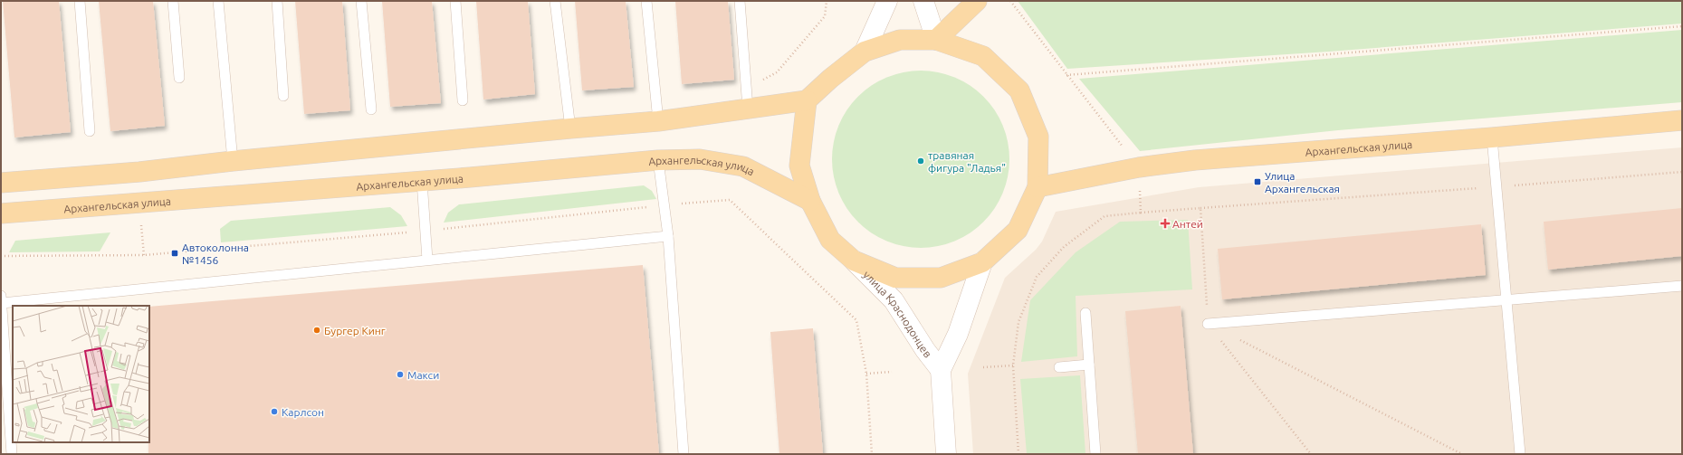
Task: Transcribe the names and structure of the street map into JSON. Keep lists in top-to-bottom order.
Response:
{
  "streets": {
    "main road": ["Архангельская улица", "улица Краснодонцев"]
  },
  "places": {
    "other": [
      "травяная фигура \"Ладья\"",
      "Бургер Кинг",
      "Макси",
      "Карлсон"
    ],
    "transit": ["Улица Архангельская", "Автоколонна №1456"],
    "health": ["Антей"]
  }
}
